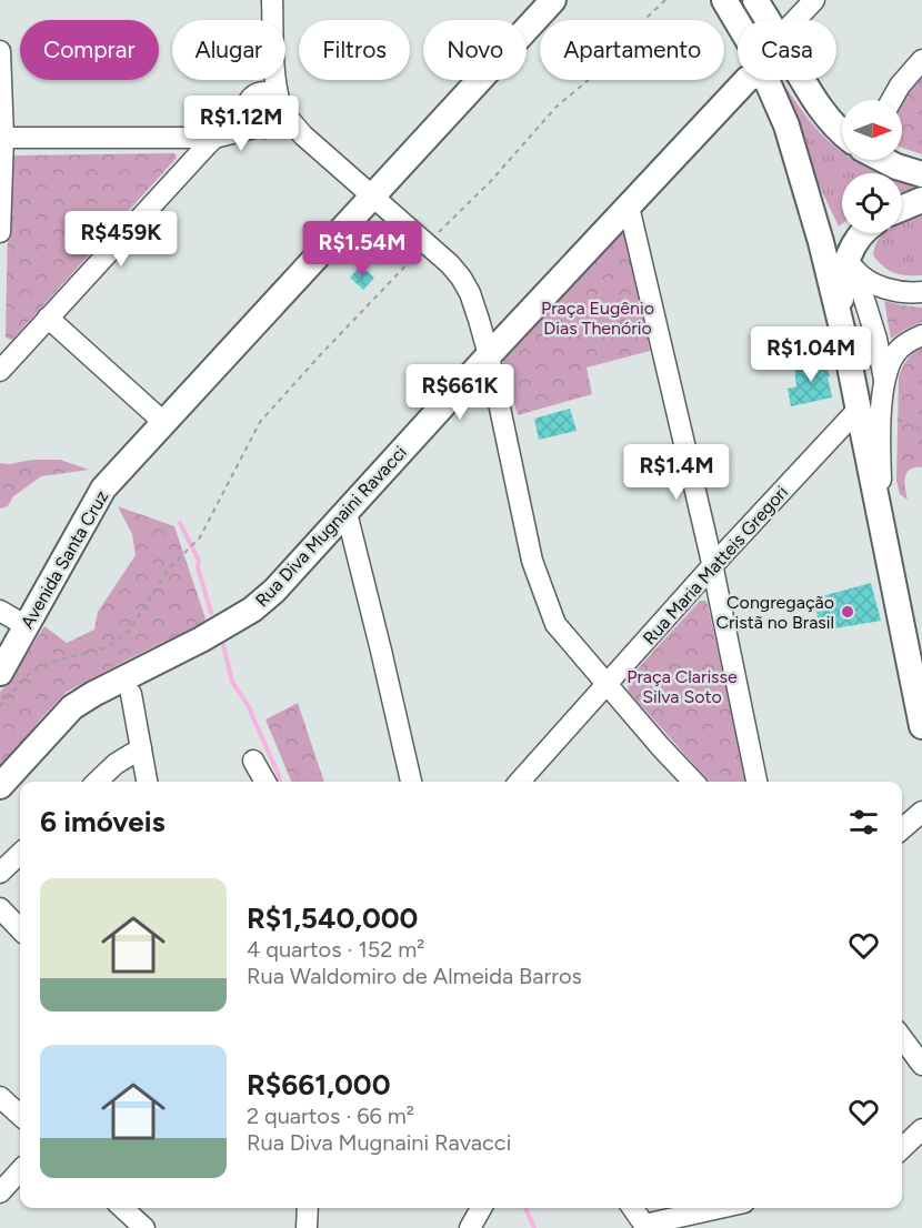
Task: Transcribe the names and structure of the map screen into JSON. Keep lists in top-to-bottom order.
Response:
{
  "streets": {
    "main road": ["Rua Diva Mugnaini Ravacci", "Avenida Santa Cruz"],
    "street": ["Rua Maria Matteis Gregori"]
  },
  "parks": ["Praça Eugênio Dias Thenório", "Praça Clarisse Silva Soto"],
  "places": ["Congregação Cristã no Brasil"],
  "north": "right",
  "page": {
    "chip": [
      "Comprar",
      "Alugar",
      "Filtros",
      "Novo",
      "Apartamento",
      "Casa"
    ],
    "price": [
      "R$1.12M",
      "R$459K",
      "R$1.54M",
      "R$1.04M",
      "R$661K",
      "R$1.4M"
    ],
    "heading": "6 imóveis",
    "list": [
      {
        "name": "R$1,540,000",
        "note": "4 quartos · 152 m² · Rua Waldomiro de Almeida Barros"
      },
      {
        "name": "R$661,000",
        "note": "2 quartos · 66 m² · Rua Diva Mugnaini Ravacci"
      }
    ]
  }
}
